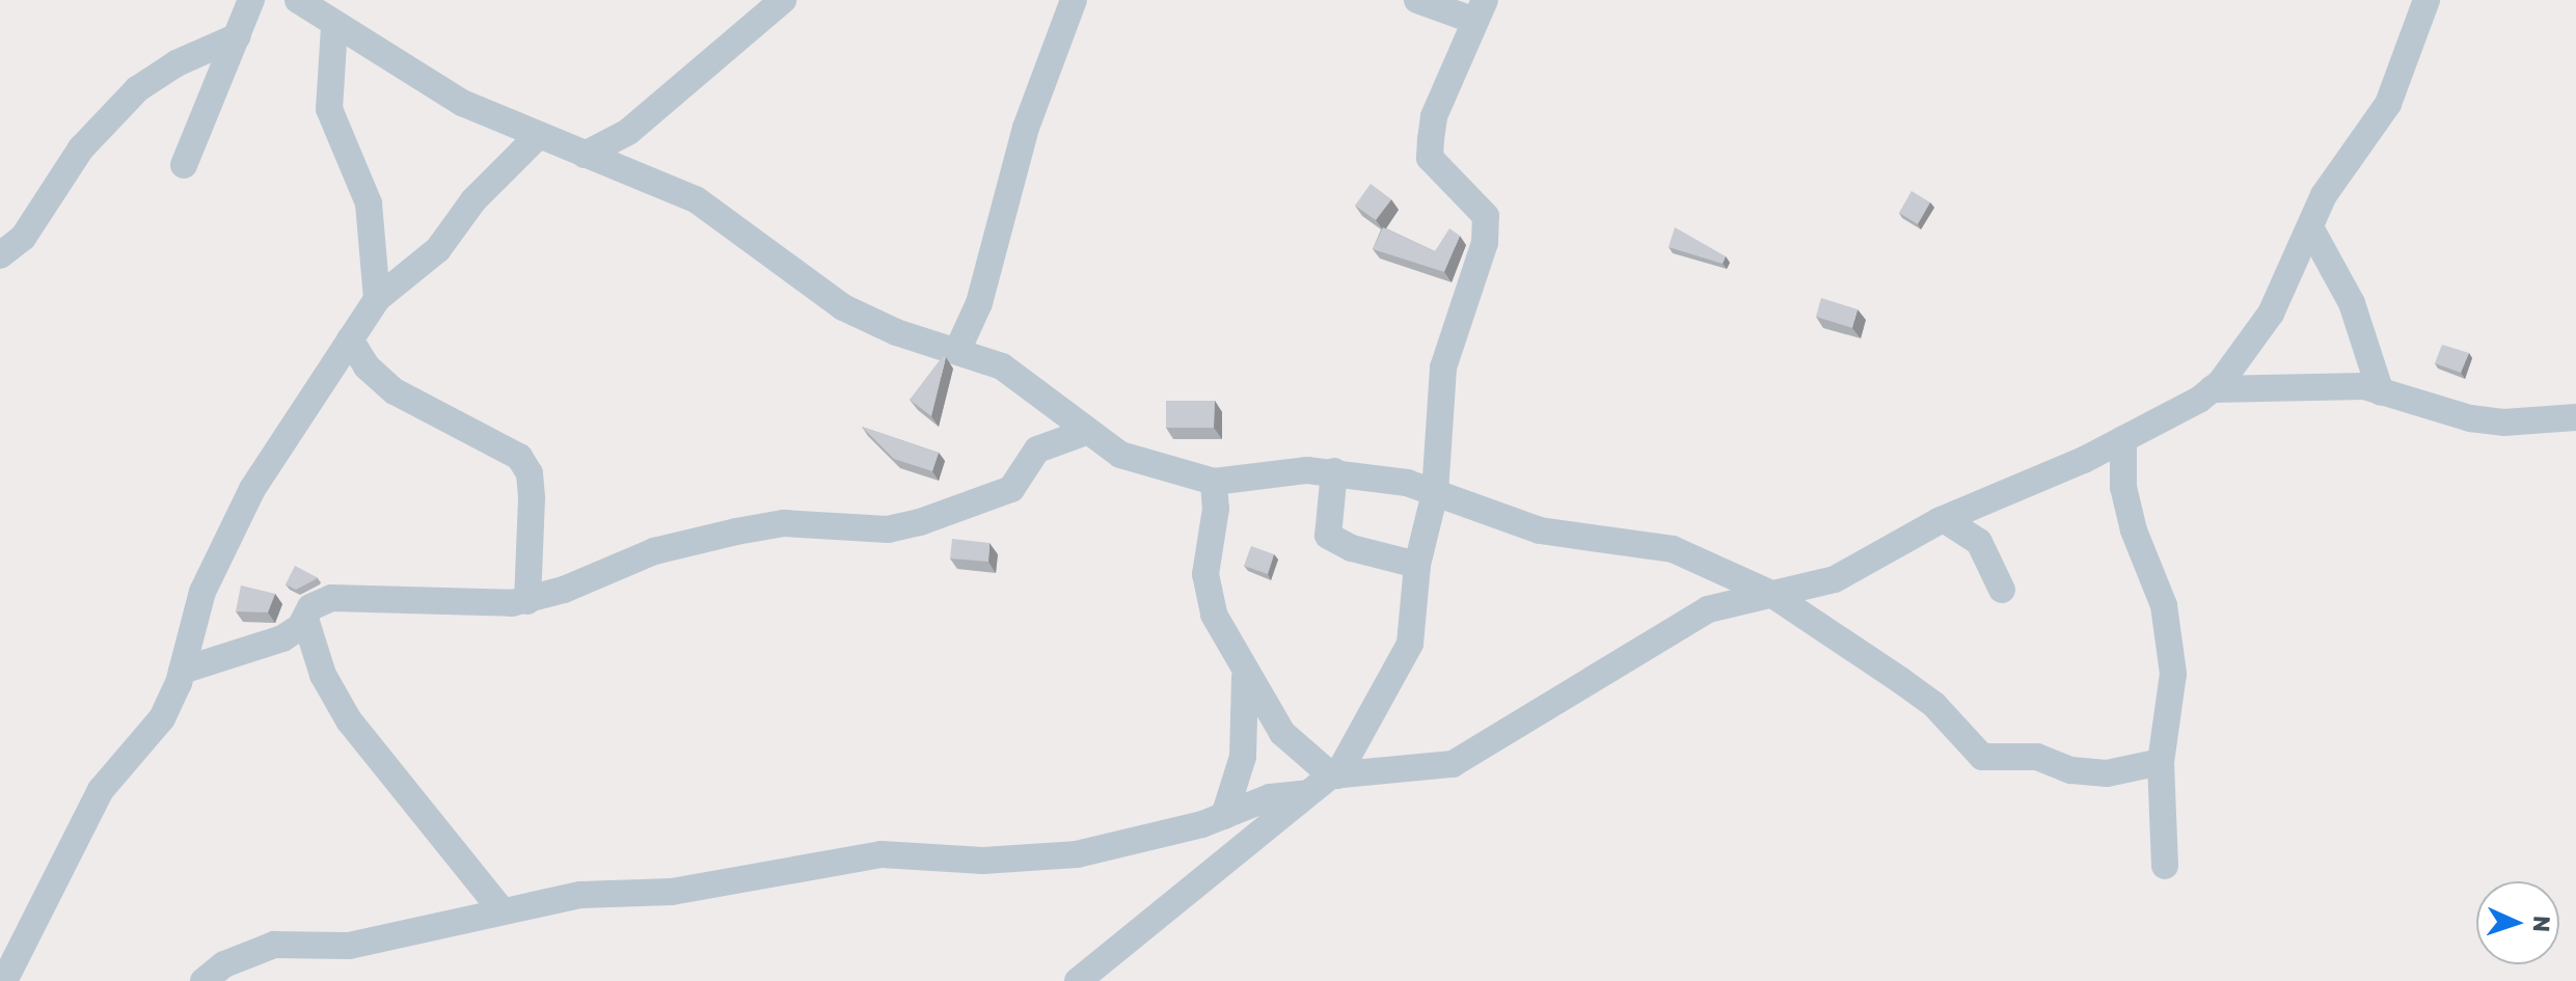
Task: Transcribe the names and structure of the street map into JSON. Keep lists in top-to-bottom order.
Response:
{
  "north": "right"
}
